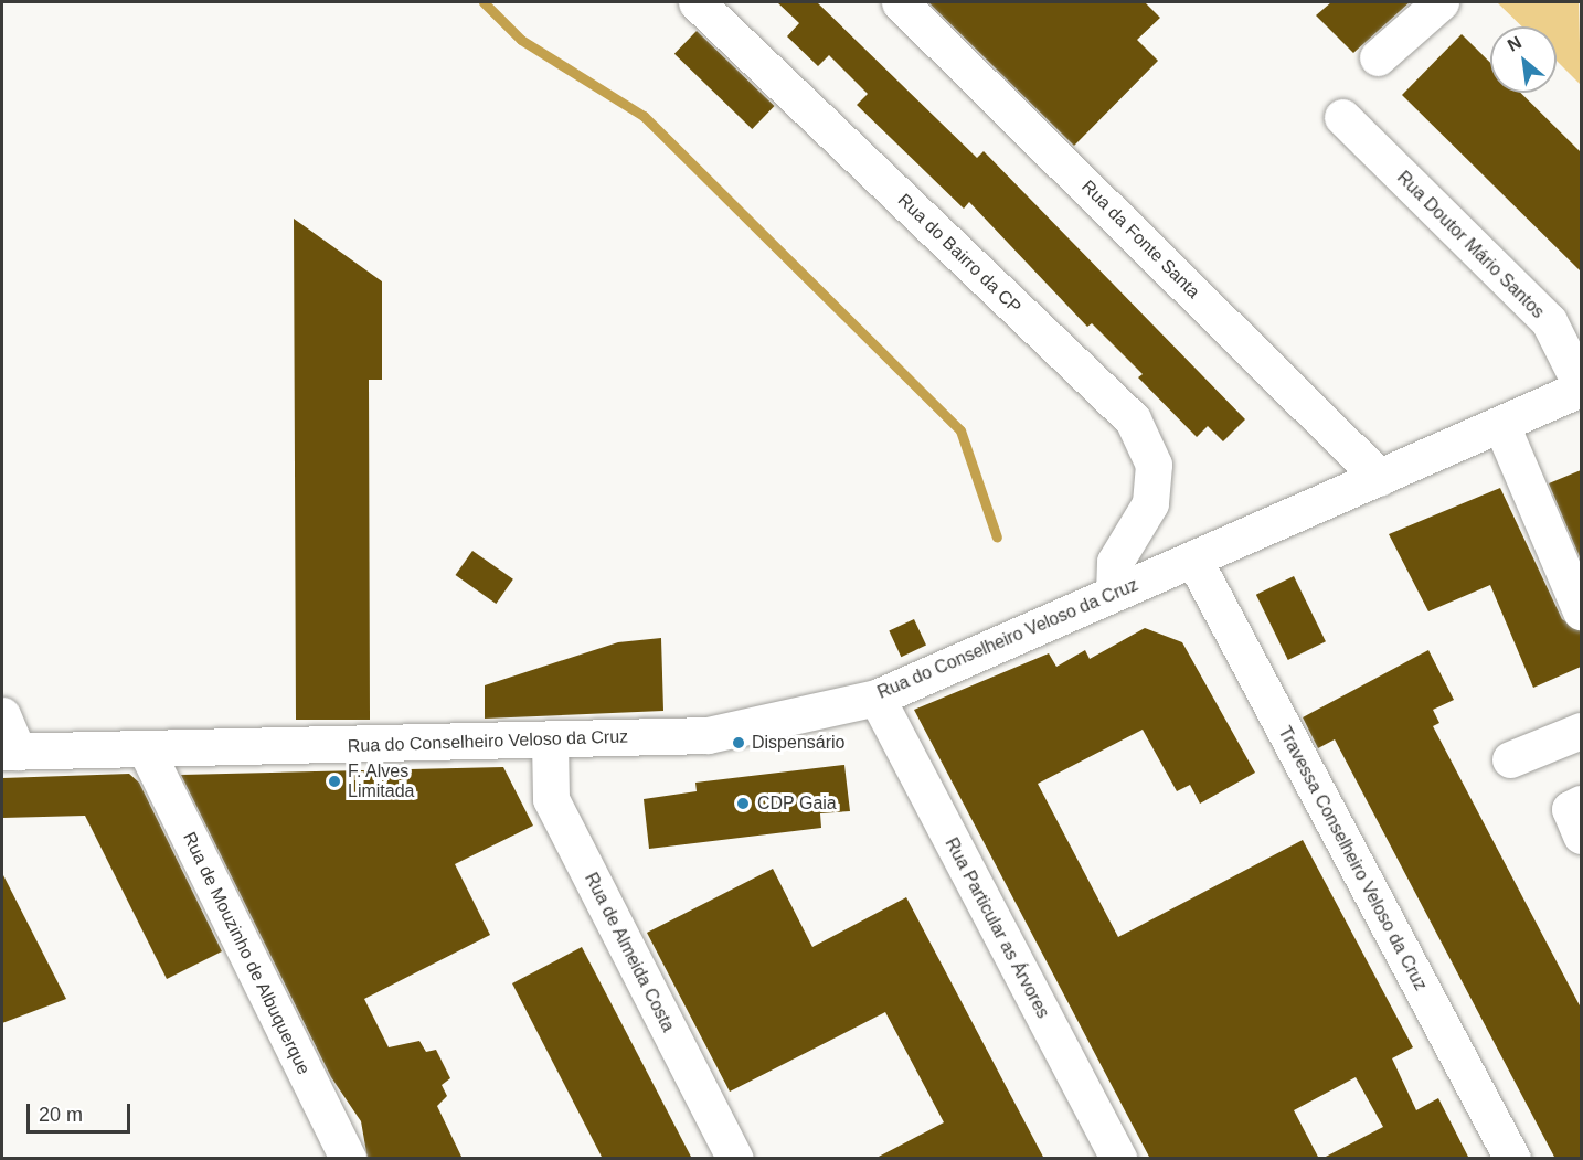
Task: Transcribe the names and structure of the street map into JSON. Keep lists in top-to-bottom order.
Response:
{
  "streets": {
    "street": [
      "Rua da Fonte Santa",
      "Rua Doutor Mário Santos",
      "Rua do Bairro da CP",
      "Rua do Conselheiro Veloso da Cruz",
      "Travessa Conselheiro Veloso da Cruz",
      "Rua Particular as Árvores",
      "Rua de Almeida Costa",
      "Rua de Mouzinho de Albuquerque"
    ]
  },
  "crossings": [
    ["Rua da Fonte Santa", "Rua do Conselheiro Veloso da Cruz"],
    ["Rua Doutor Mário Santos", "Rua do Conselheiro Veloso da Cruz"],
    ["Rua do Bairro da CP", "Rua do Conselheiro Veloso da Cruz"],
    ["Rua do Conselheiro Veloso da Cruz", "Travessa Conselheiro Veloso da Cruz"],
    ["Rua do Conselheiro Veloso da Cruz", "Rua Particular as Árvores"],
    ["Rua do Conselheiro Veloso da Cruz", "Rua de Almeida Costa"],
    ["Rua do Conselheiro Veloso da Cruz", "Rua de Mouzinho de Albuquerque"]
  ],
  "places": ["Dispensário", "F. Alves Limitada", "CDP Gaia"],
  "scale_bar": "20 m",
  "north": "top left"
}
